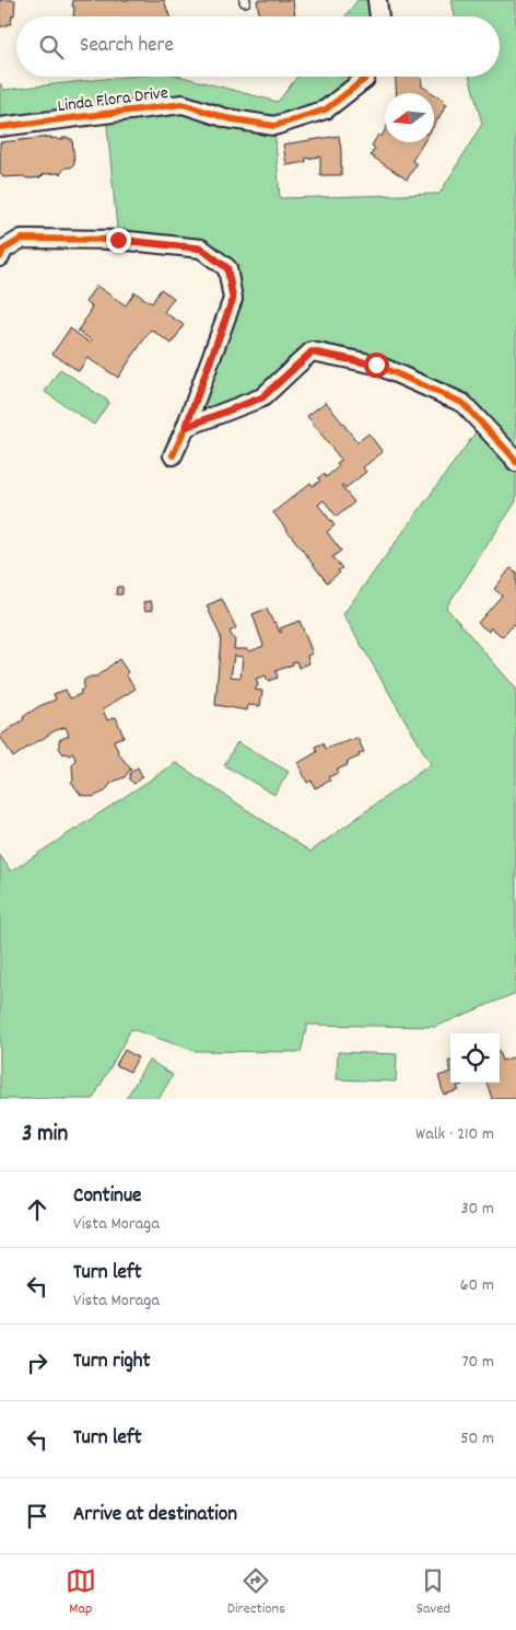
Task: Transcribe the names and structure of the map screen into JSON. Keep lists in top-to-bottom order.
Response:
{
  "streets": {
    "street": ["Linda Flora Drive"]
  },
  "north": "left",
  "page": {
    "search": "Search here",
    "heading": ["3 min", "Walk · 210 m"],
    "list": [
      ["Continue", "Vista Moraga", "30 m"],
      ["Turn left", "Vista Moraga", "60 m"],
      ["Turn right", "70 m"],
      ["Turn left", "50 m"],
      "Arrive at destination"
    ],
    "nav": ["Map", "Directions", "Saved"]
  }
}
